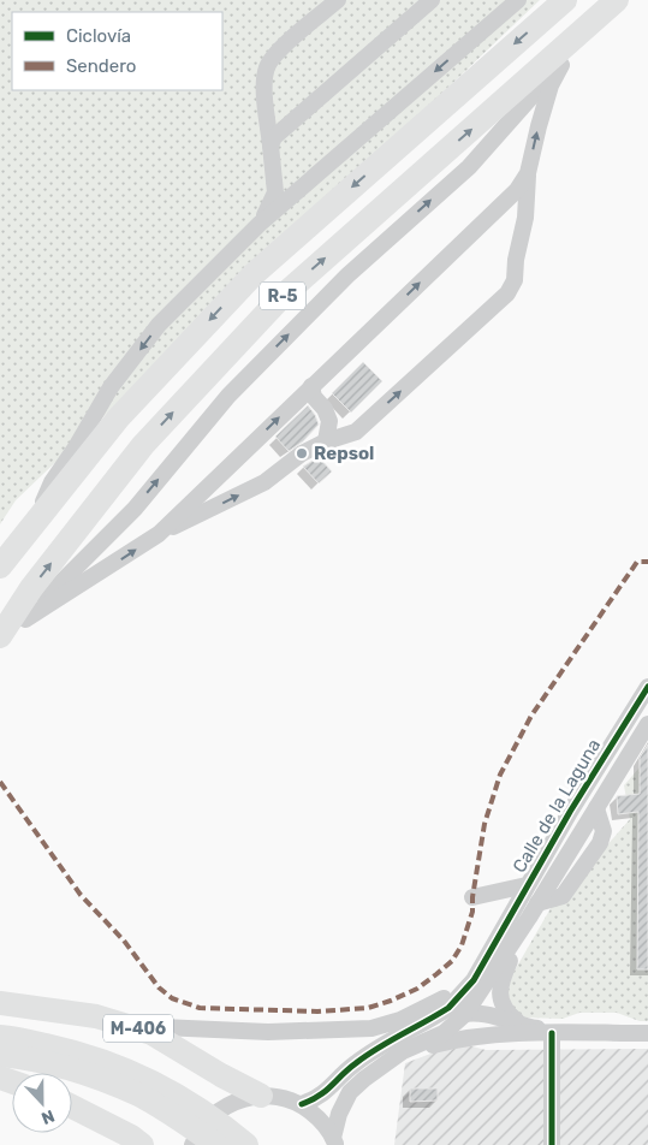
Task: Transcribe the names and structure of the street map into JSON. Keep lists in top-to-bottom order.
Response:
{
  "streets": {
    "highway": ["R-5", "M-406"],
    "street": ["Calle de la Laguna"]
  },
  "places": ["Repsol"],
  "legend": ["Ciclovía", "Sendero"],
  "north": "bottom"
}
